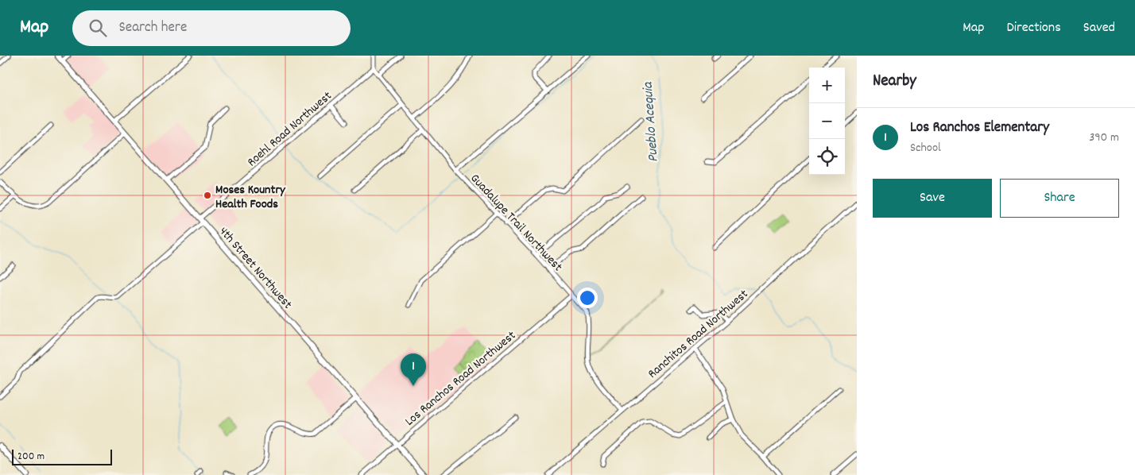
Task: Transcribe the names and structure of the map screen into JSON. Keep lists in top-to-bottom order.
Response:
{
  "streets": {
    "main road": ["4th Street Northwest"],
    "street": [
      "Roehl Road Northwest",
      "Guadalupe Trail Northwest",
      "Ranchitos Road Northwest",
      "Los Ranchos Road Northwest"
    ]
  },
  "crossings": [
    ["Roehl Road Northwest", "Guadalupe Trail Northwest"],
    ["Roehl Road Northwest", "4th Street Northwest"],
    ["Guadalupe Trail Northwest", "Ranchitos Road Northwest"],
    ["Guadalupe Trail Northwest", "Los Ranchos Road Northwest"],
    ["4th Street Northwest", "Los Ranchos Road Northwest"]
  ],
  "water": ["Pueblo Acequia"],
  "places": ["Moses Kountry Health Foods"],
  "scale_bar": "200 m",
  "page": {
    "header": "Map",
    "search": "Search here",
    "nav": ["Map", "Directions", "Saved"],
    "heading": "Nearby",
    "map_buttons": ["+", "−"],
    "list": [
      {
        "mark": "1",
        "name": "Los Ranchos Elementary",
        "note": "School",
        "value": "390 m"
      }
    ],
    "buttons": ["Save", "Share"],
    "pins": "1",
    "scale": "200 m"
  }
}
